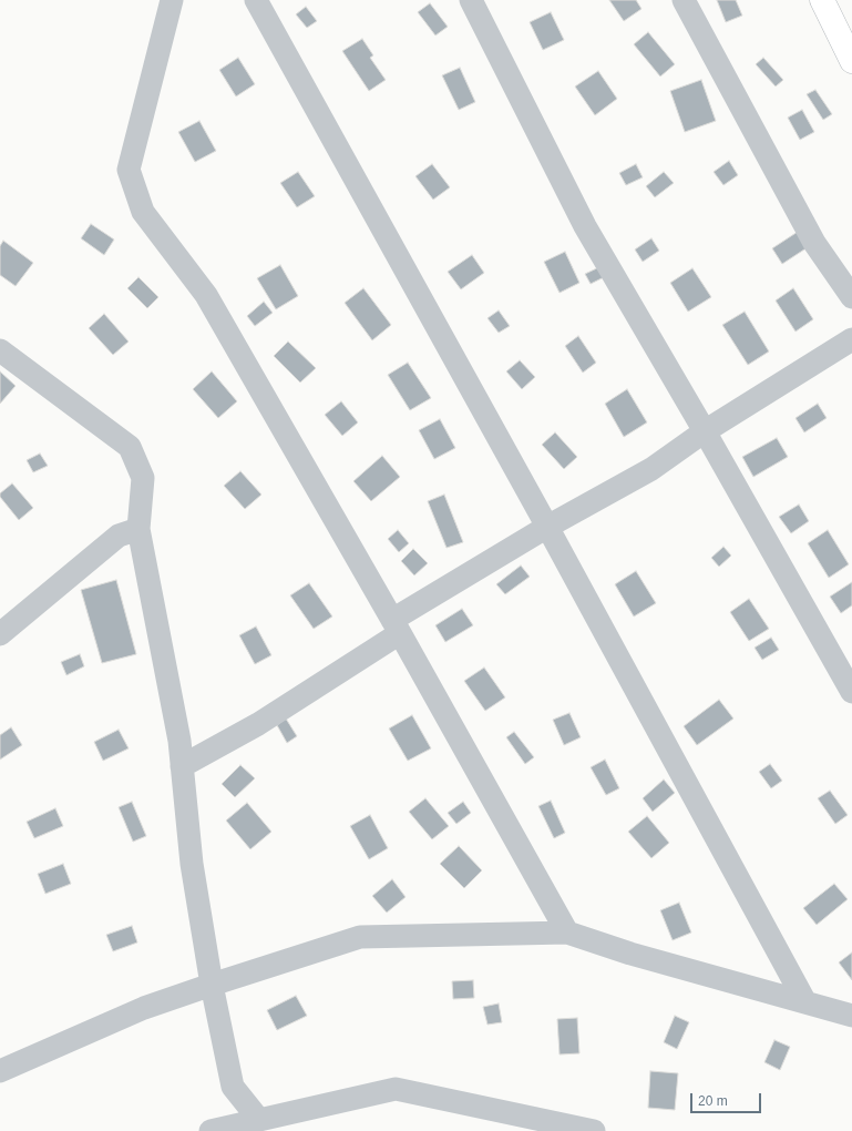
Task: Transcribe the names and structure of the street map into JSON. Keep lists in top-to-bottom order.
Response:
{
  "scale_bar": "20 m"
}
